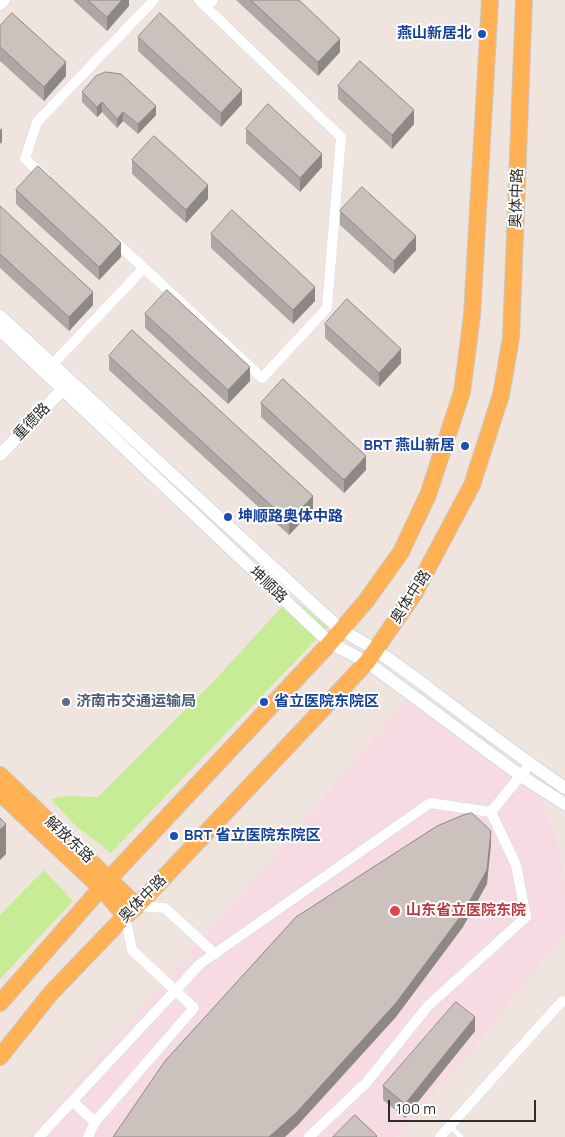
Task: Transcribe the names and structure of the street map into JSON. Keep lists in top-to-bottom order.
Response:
{
  "streets": {
    "main road": ["奥体中路", "解放东路"],
    "street": ["重德路", "坤顺路"]
  },
  "crossings": [
    ["奥体中路", "坤顺路"],
    ["奥体中路", "解放东路"],
    ["重德路", "坤顺路"]
  ],
  "places": [
    "燕山新居北",
    "BRT 燕山新居",
    "坤顺路奥体中路",
    "济南市交通运输局",
    "省立医院东院区",
    "BRT 省立医院东院区",
    "山东省立医院东院"
  ],
  "scale_bar": "100 m"
}
